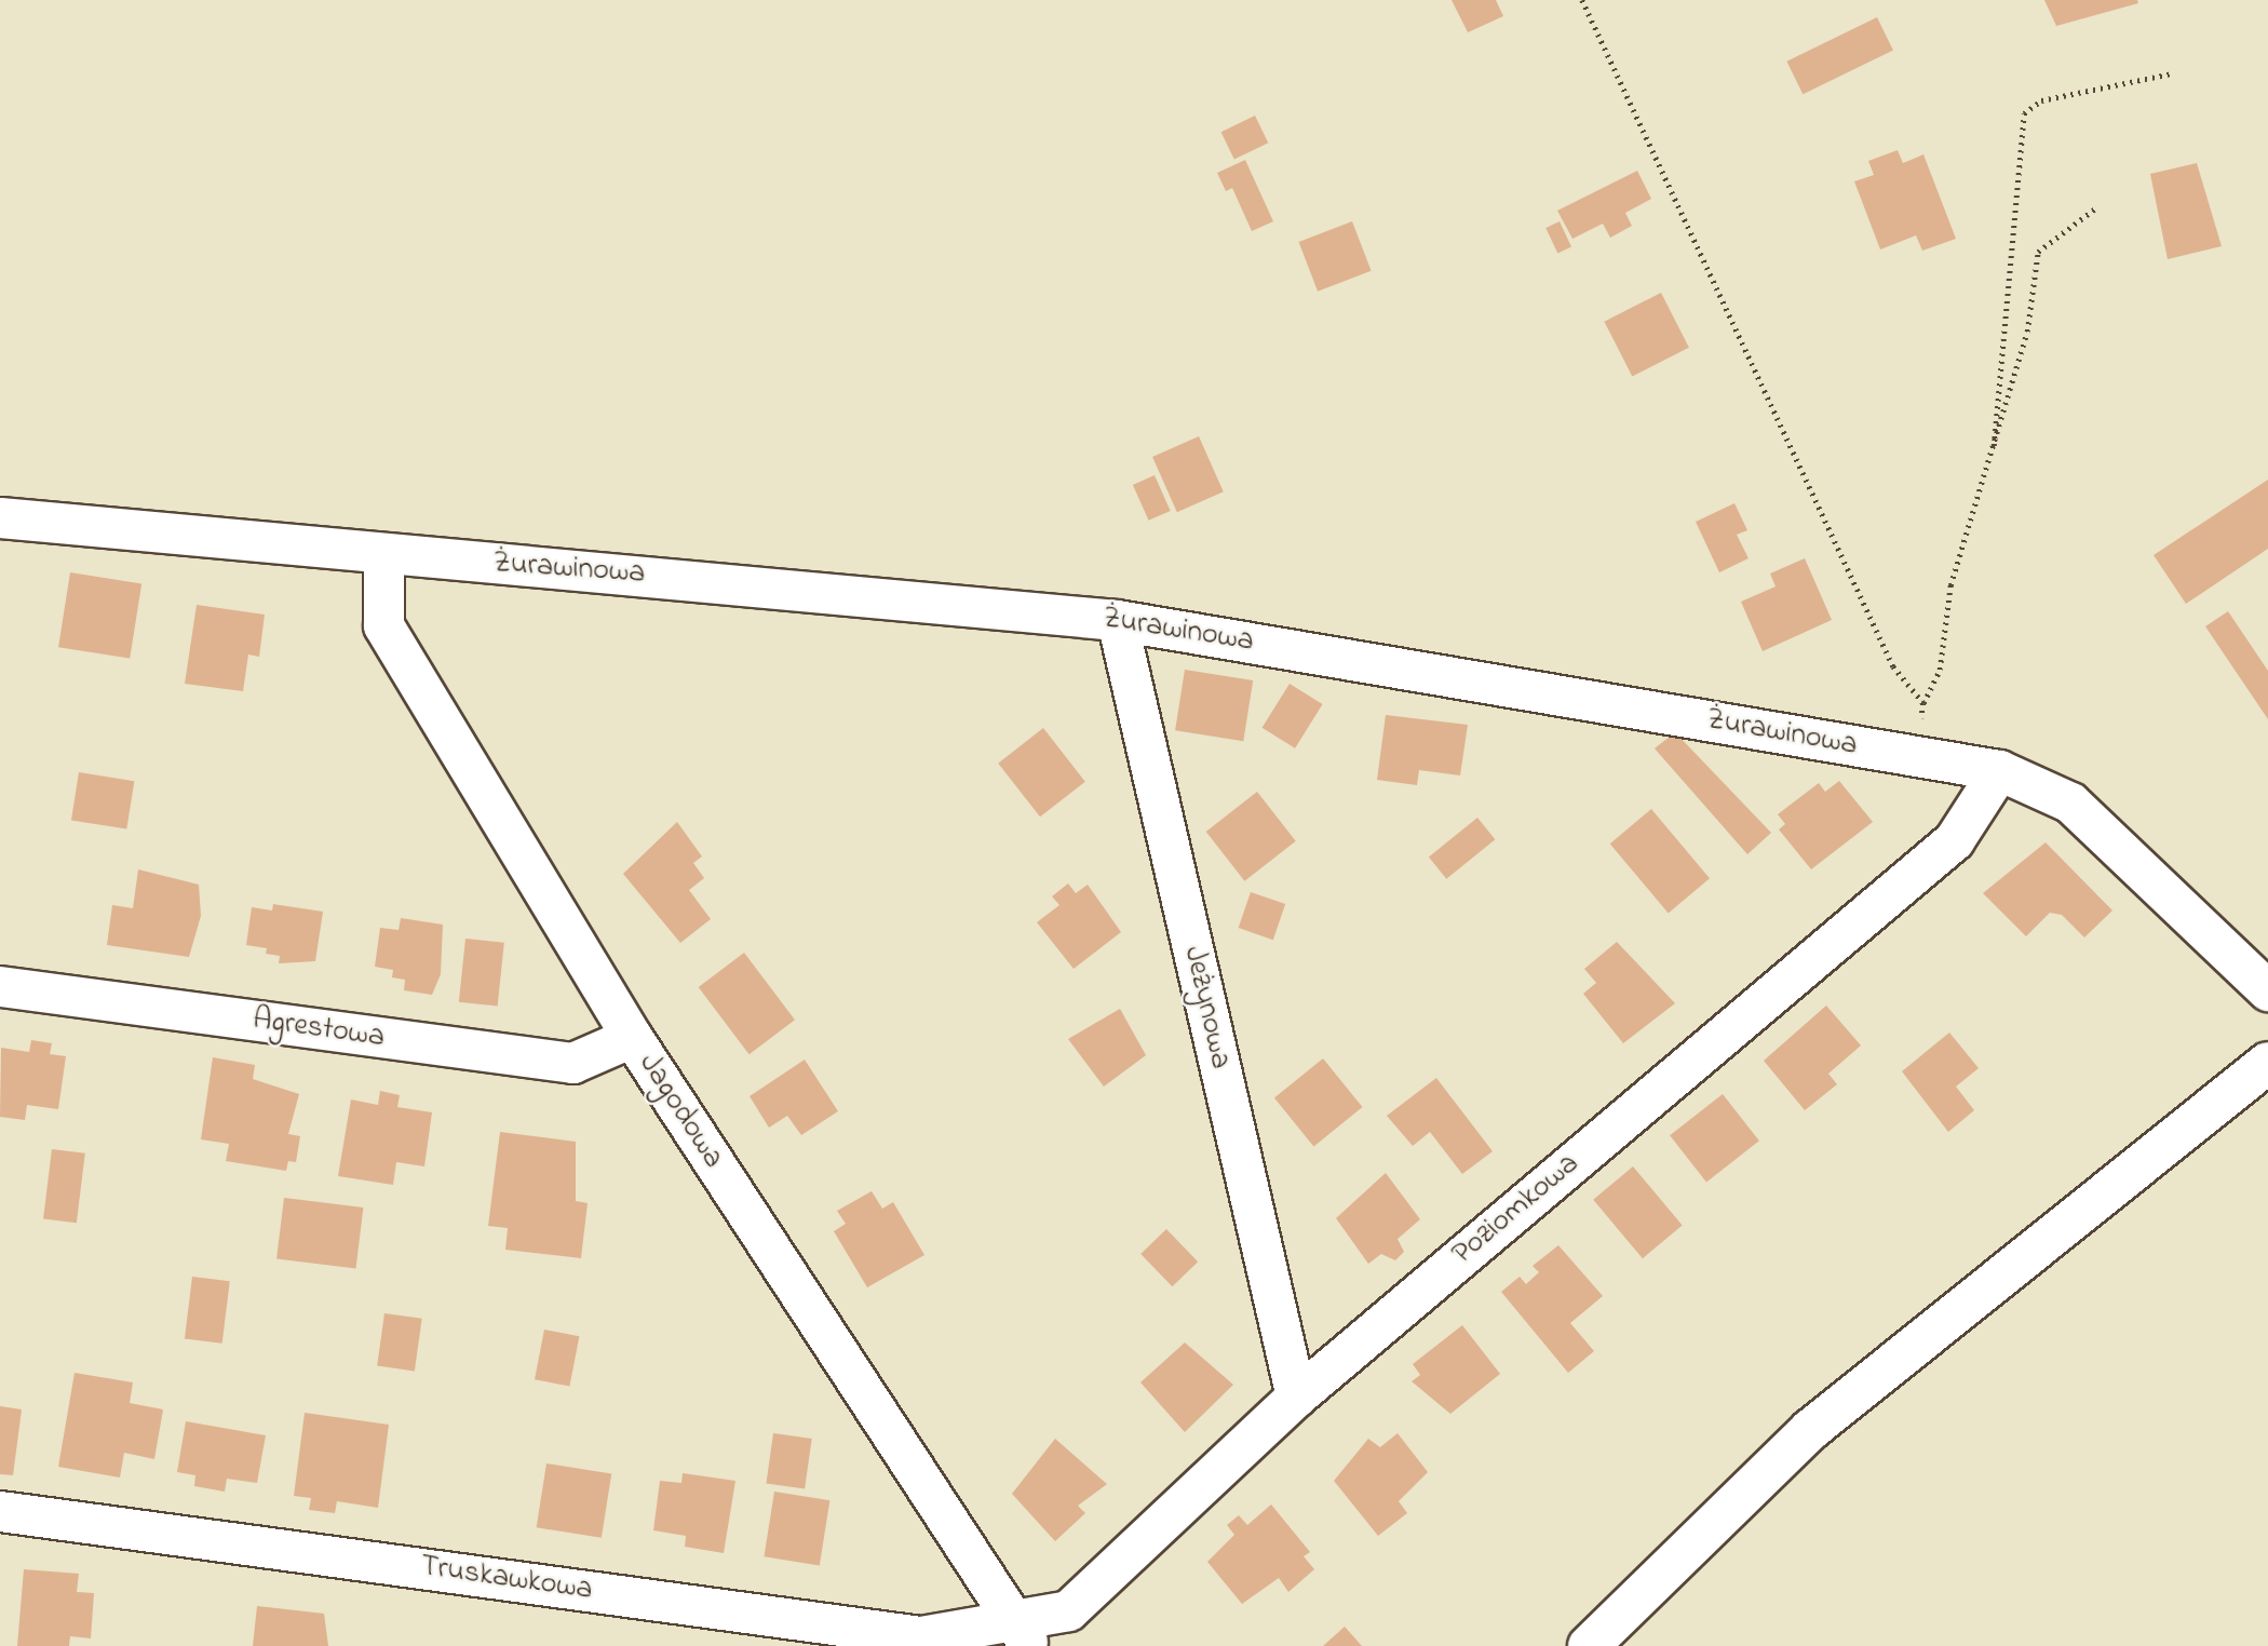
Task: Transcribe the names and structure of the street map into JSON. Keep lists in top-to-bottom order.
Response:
{
  "streets": {
    "street": [
      "Żurawinowa",
      "Jeżynowa",
      "Agrestowa",
      "Jagodowa",
      "Poziomkowa",
      "Truskawkowa"
    ]
  },
  "crossings": [
    ["Żurawinowa", "Jeżynowa"],
    ["Żurawinowa", "Jagodowa"],
    ["Żurawinowa", "Poziomkowa"],
    ["Jeżynowa", "Poziomkowa"],
    ["Agrestowa", "Jagodowa"],
    ["Jagodowa", "Poziomkowa"],
    ["Jagodowa", "Truskawkowa"],
    ["Poziomkowa", "Truskawkowa"]
  ]
}
